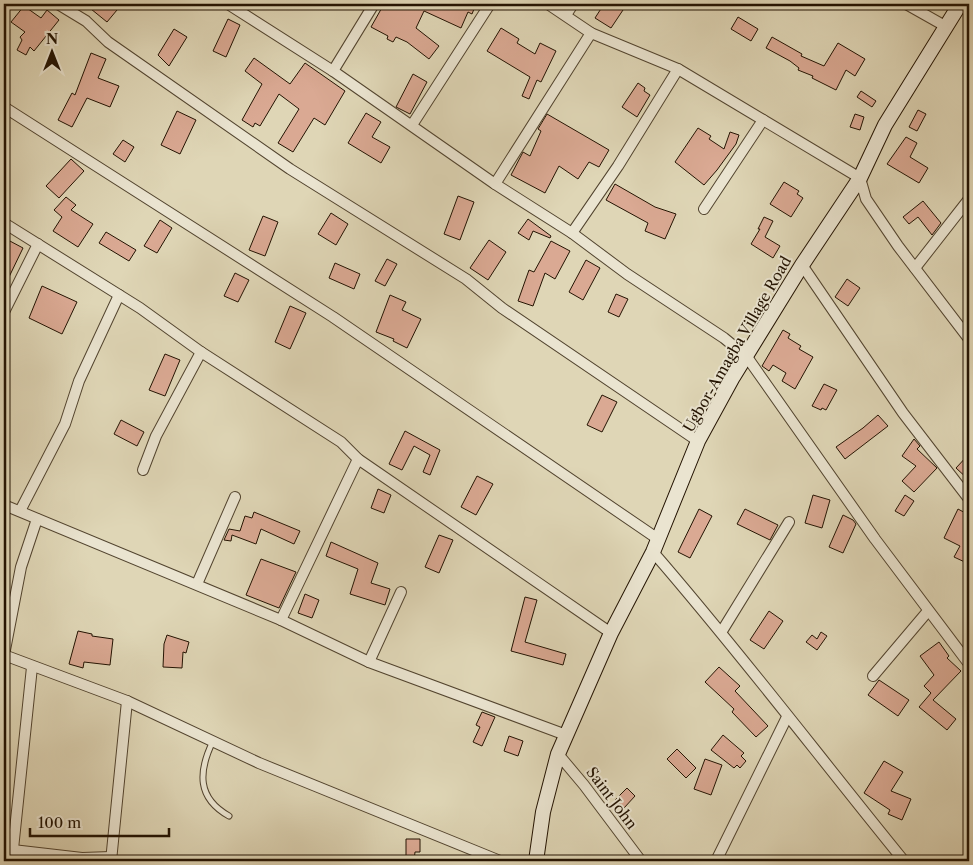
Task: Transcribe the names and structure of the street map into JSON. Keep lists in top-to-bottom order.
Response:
{
  "streets": {
    "street": ["Ugbor-Amagba Village Road", "Saint John"]
  },
  "crossings": [
    ["Ugbor-Amagba Village Road", "Saint John"]
  ],
  "scale_bar": "100 m",
  "north": "top"
}
